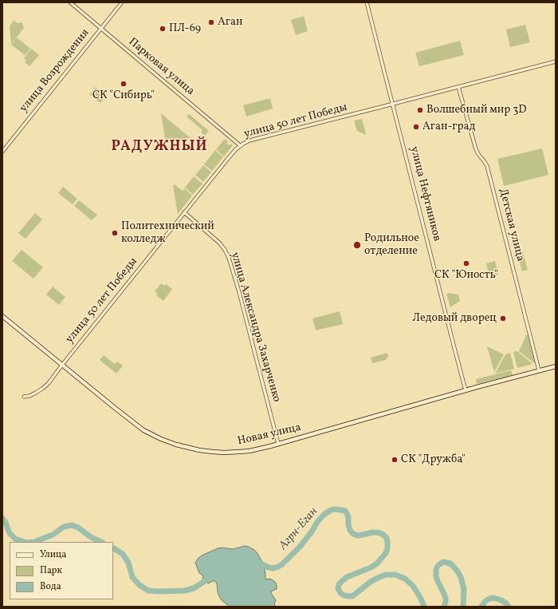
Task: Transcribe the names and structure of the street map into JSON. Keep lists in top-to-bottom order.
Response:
{
  "streets": {
    "street": [
      "Парковая улица",
      "улица Возрождения",
      "улица 50 лет Победы",
      "улица Нефтяников",
      "Детская улица",
      "улица Александра Захарченко",
      "Новая улица"
    ]
  },
  "crossings": [
    ["Парковая улица", "улица Возрождения"],
    ["Парковая улица", "улица 50 лет Победы"],
    ["улица 50 лет Победы", "улица Нефтяников"],
    ["улица 50 лет Победы", "Детская улица"],
    ["улица 50 лет Победы", "улица Александра Захарченко"],
    ["улица 50 лет Победы", "Новая улица"],
    ["улица Нефтяников", "Новая улица"],
    ["Детская улица", "Новая улица"],
    ["улица Александра Захарченко", "Новая улица"]
  ],
  "districts": ["РАДУЖНЫЙ"],
  "water": ["Агрн-Еган"],
  "places": [
    "Аган",
    "ПЛ-69",
    "СК \"Сибирь\"",
    "Волшебный мир 3D",
    "Аган-град",
    "Политехнический колледж",
    "Родильное отделение",
    "СК \"Юность\"",
    "Ледовый дворец",
    "СК \"Дружба\""
  ],
  "legend": ["Улица", "Парк", "Вода"]
}
